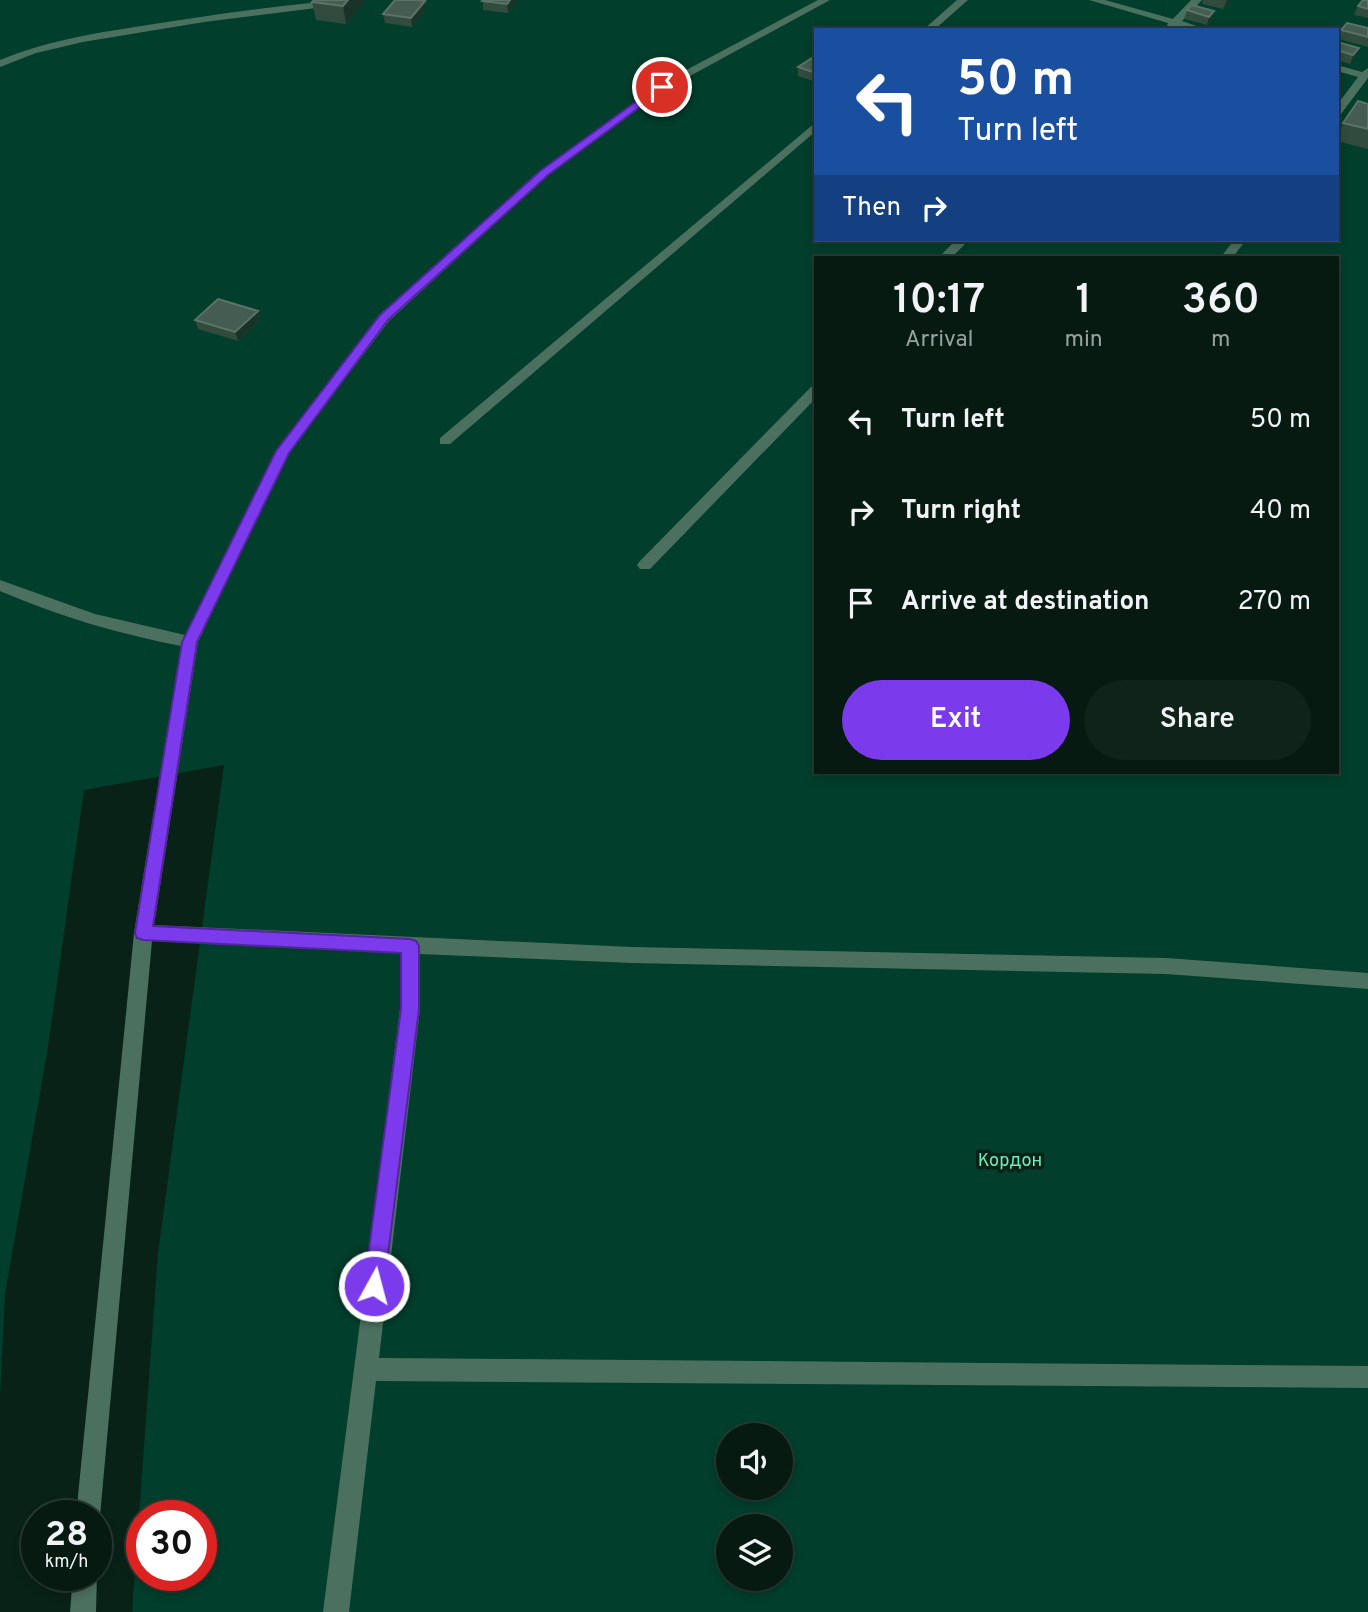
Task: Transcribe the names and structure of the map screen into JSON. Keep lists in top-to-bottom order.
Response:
{
  "parks": ["Кордон"],
  "page": {
    "turn": ["50 m", "Turn left"],
    "then": "Then",
    "eta": [
      "10:17",
      "Arrival",
      "1",
      "min",
      "360",
      "m"
    ],
    "list": [
      {
        "name": "Turn left",
        "value": "50 m"
      },
      {
        "name": "Turn right",
        "value": "40 m"
      },
      {
        "name": "Arrive at destination",
        "value": "270 m"
      }
    ],
    "buttons": ["Exit", "Share"],
    "speed": "28 km/h",
    "limit": "30"
  }
}
